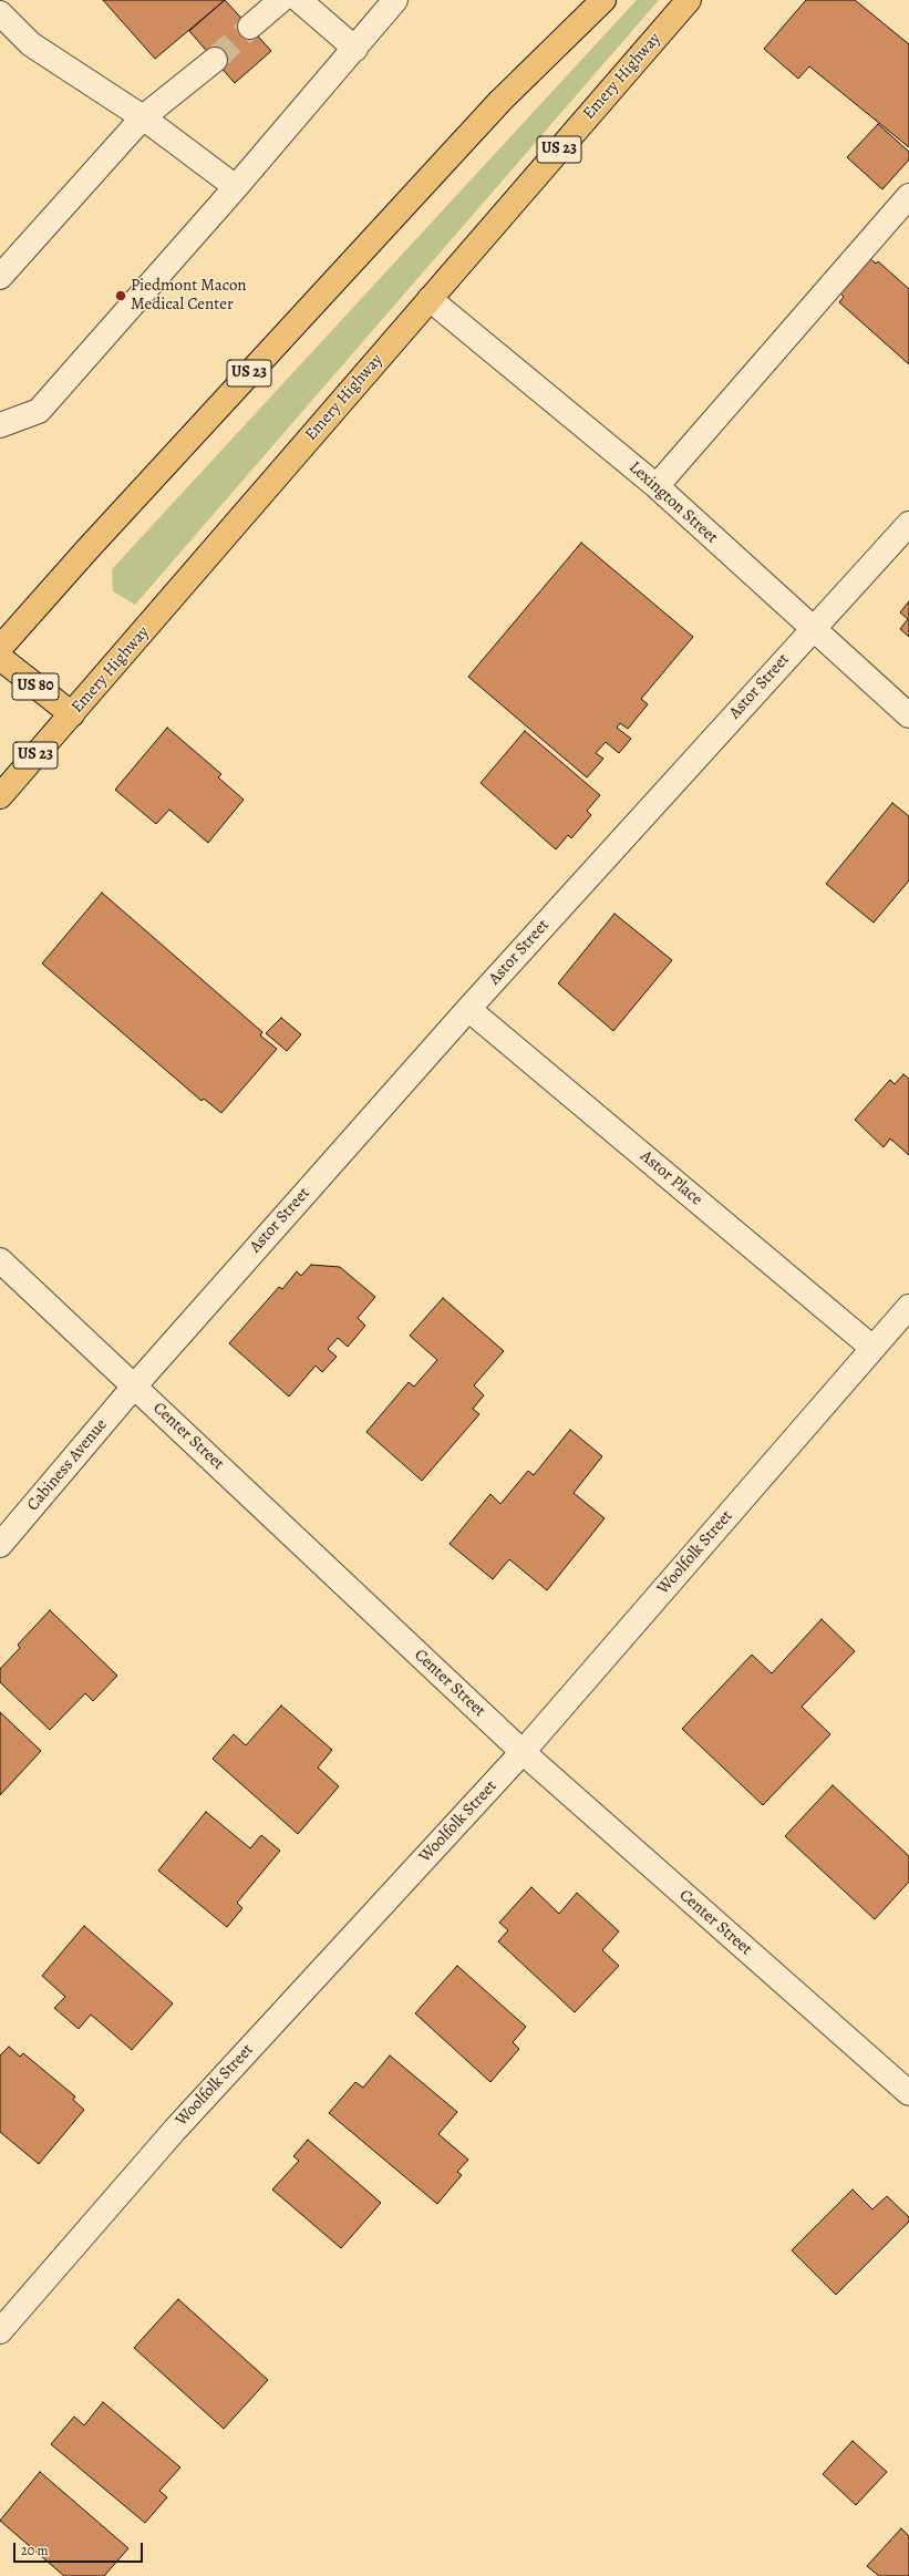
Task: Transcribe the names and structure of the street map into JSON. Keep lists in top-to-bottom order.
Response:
{
  "streets": {
    "main road": ["Emery Highway", "US 23", "US 80"],
    "street": [
      "Lexington Street",
      "Astor Street",
      "Astor Place",
      "Center Street",
      "Cabiness Avenue",
      "Woolfolk Street"
    ]
  },
  "crossings": [
    ["Emery Highway", "Lexington Street"],
    ["Emery Highway", "US 80"],
    ["Lexington Street", "Astor Street"],
    ["Astor Street", "Astor Place"],
    ["Astor Street", "Center Street"],
    ["Astor Street", "Cabiness Avenue"],
    ["Astor Place", "Woolfolk Street"],
    ["Center Street", "Cabiness Avenue"],
    ["Center Street", "Woolfolk Street"]
  ],
  "places": ["Piedmont Macon Medical Center"],
  "scale_bar": "20 m"
}
